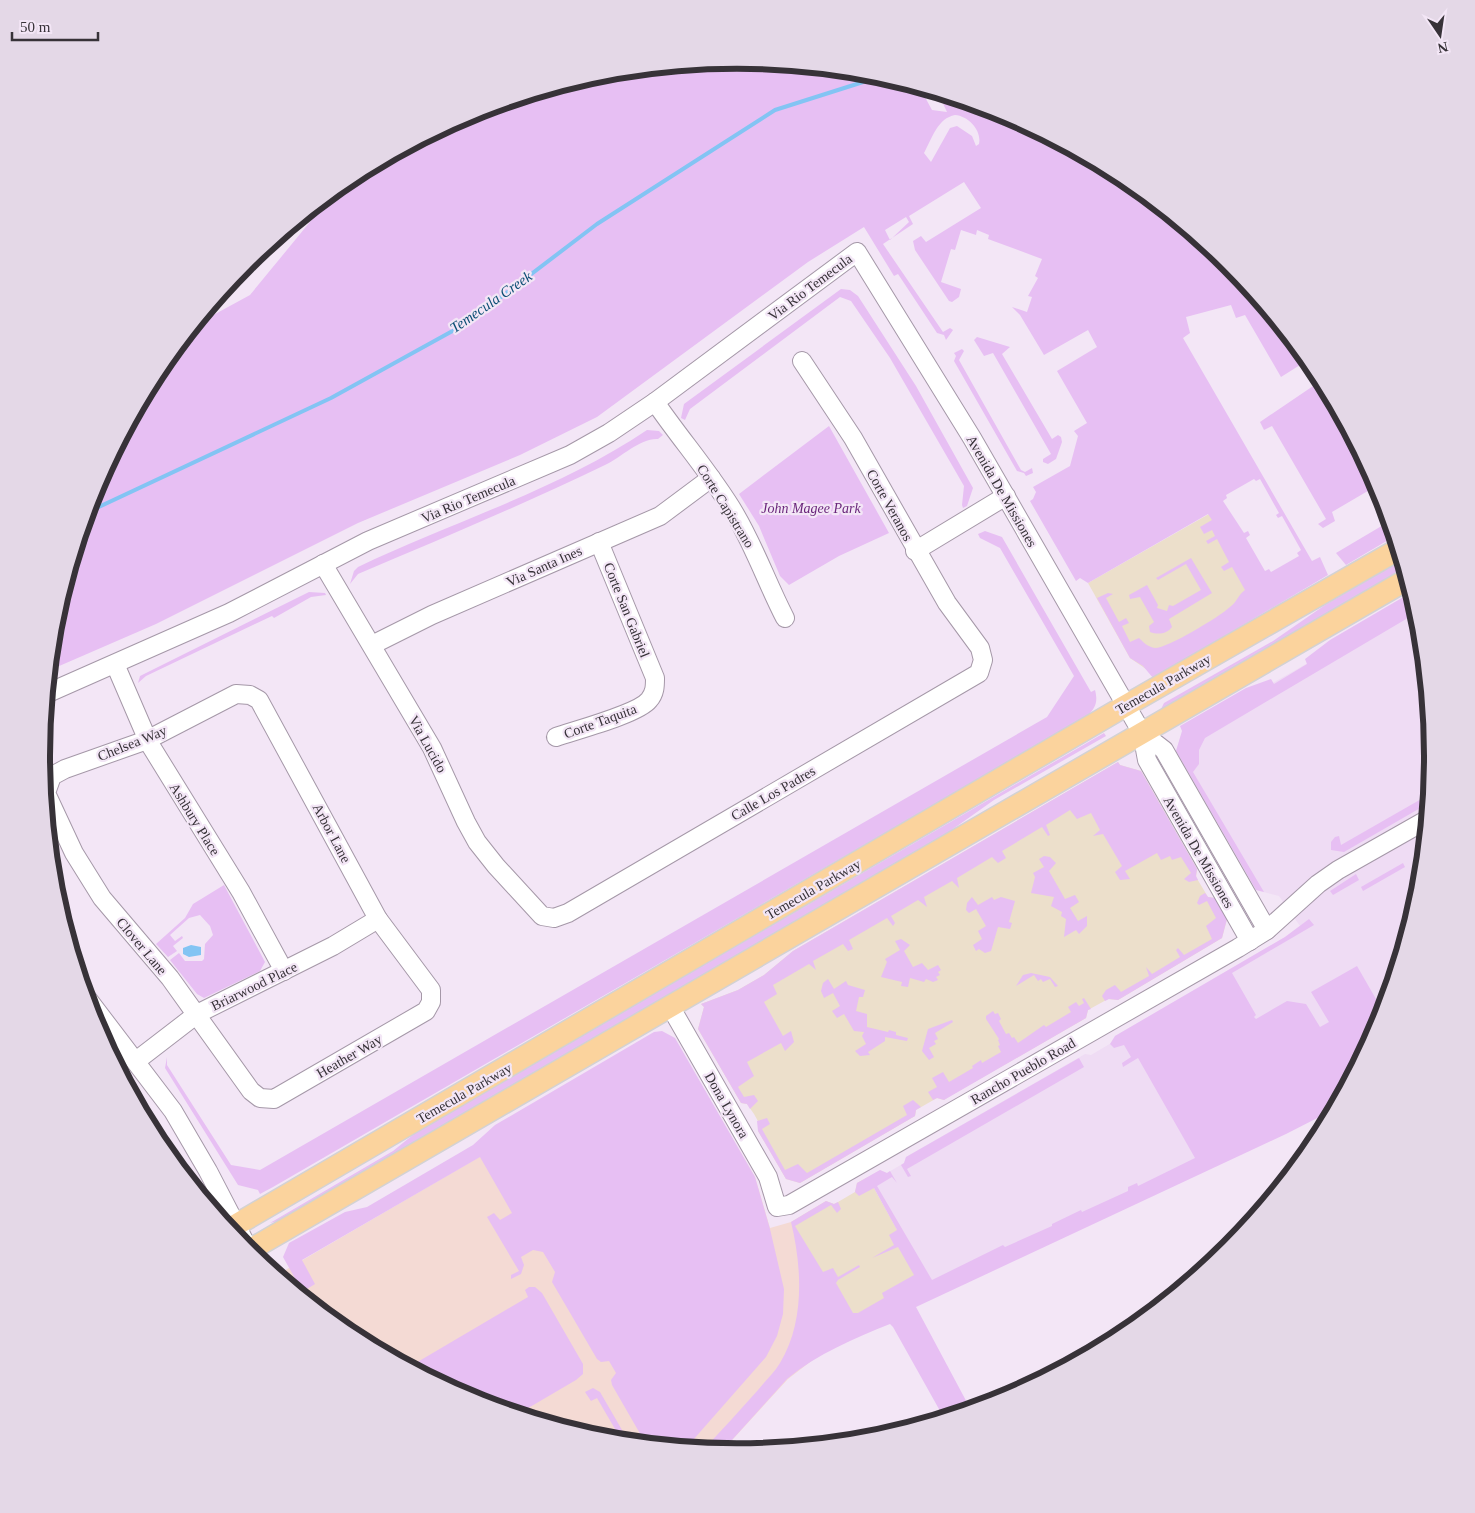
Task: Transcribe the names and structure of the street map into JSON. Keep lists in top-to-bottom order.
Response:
{
  "streets": {
    "main road": ["Temecula Parkway"],
    "street": [
      "Via Rio Temecula",
      "Avenida De Missiones",
      "Corte Veranos",
      "Corte Capistrano",
      "Via Santa Ines",
      "Corte San Gabriel",
      "Corte Taquita",
      "Chelsea Way",
      "Via Lucido",
      "Calle Los Padres",
      "Ashbury Place",
      "Arbor Lane",
      "Clover Lane",
      "Briarwood Place",
      "Heather Way",
      "Rancho Pueblo Road",
      "Dona Lynora"
    ]
  },
  "crossings": [
    ["Via Rio Temecula", "Avenida De Missiones"],
    ["Via Rio Temecula", "Corte Capistrano"],
    ["Via Rio Temecula", "Via Lucido"],
    ["Via Rio Temecula", "Ashbury Place"],
    ["Avenida De Missiones", "Temecula Parkway"],
    ["Avenida De Missiones", "Rancho Pueblo Road"],
    ["Corte Veranos", "Calle Los Padres"],
    ["Corte Capistrano", "Via Santa Ines"],
    ["Via Santa Ines", "Corte San Gabriel"],
    ["Via Santa Ines", "Via Lucido"],
    ["Corte San Gabriel", "Corte Taquita"],
    ["Temecula Parkway", "Dona Lynora"],
    ["Chelsea Way", "Ashbury Place"],
    ["Chelsea Way", "Arbor Lane"],
    ["Via Lucido", "Calle Los Padres"],
    ["Ashbury Place", "Briarwood Place"],
    ["Arbor Lane", "Briarwood Place"],
    ["Arbor Lane", "Heather Way"],
    ["Clover Lane", "Briarwood Place"],
    ["Clover Lane", "Heather Way"],
    ["Rancho Pueblo Road", "Dona Lynora"]
  ],
  "water": ["Temecula Creek"],
  "parks": ["John Magee Park"],
  "scale_bar": "50 m",
  "north": "bottom"
}
